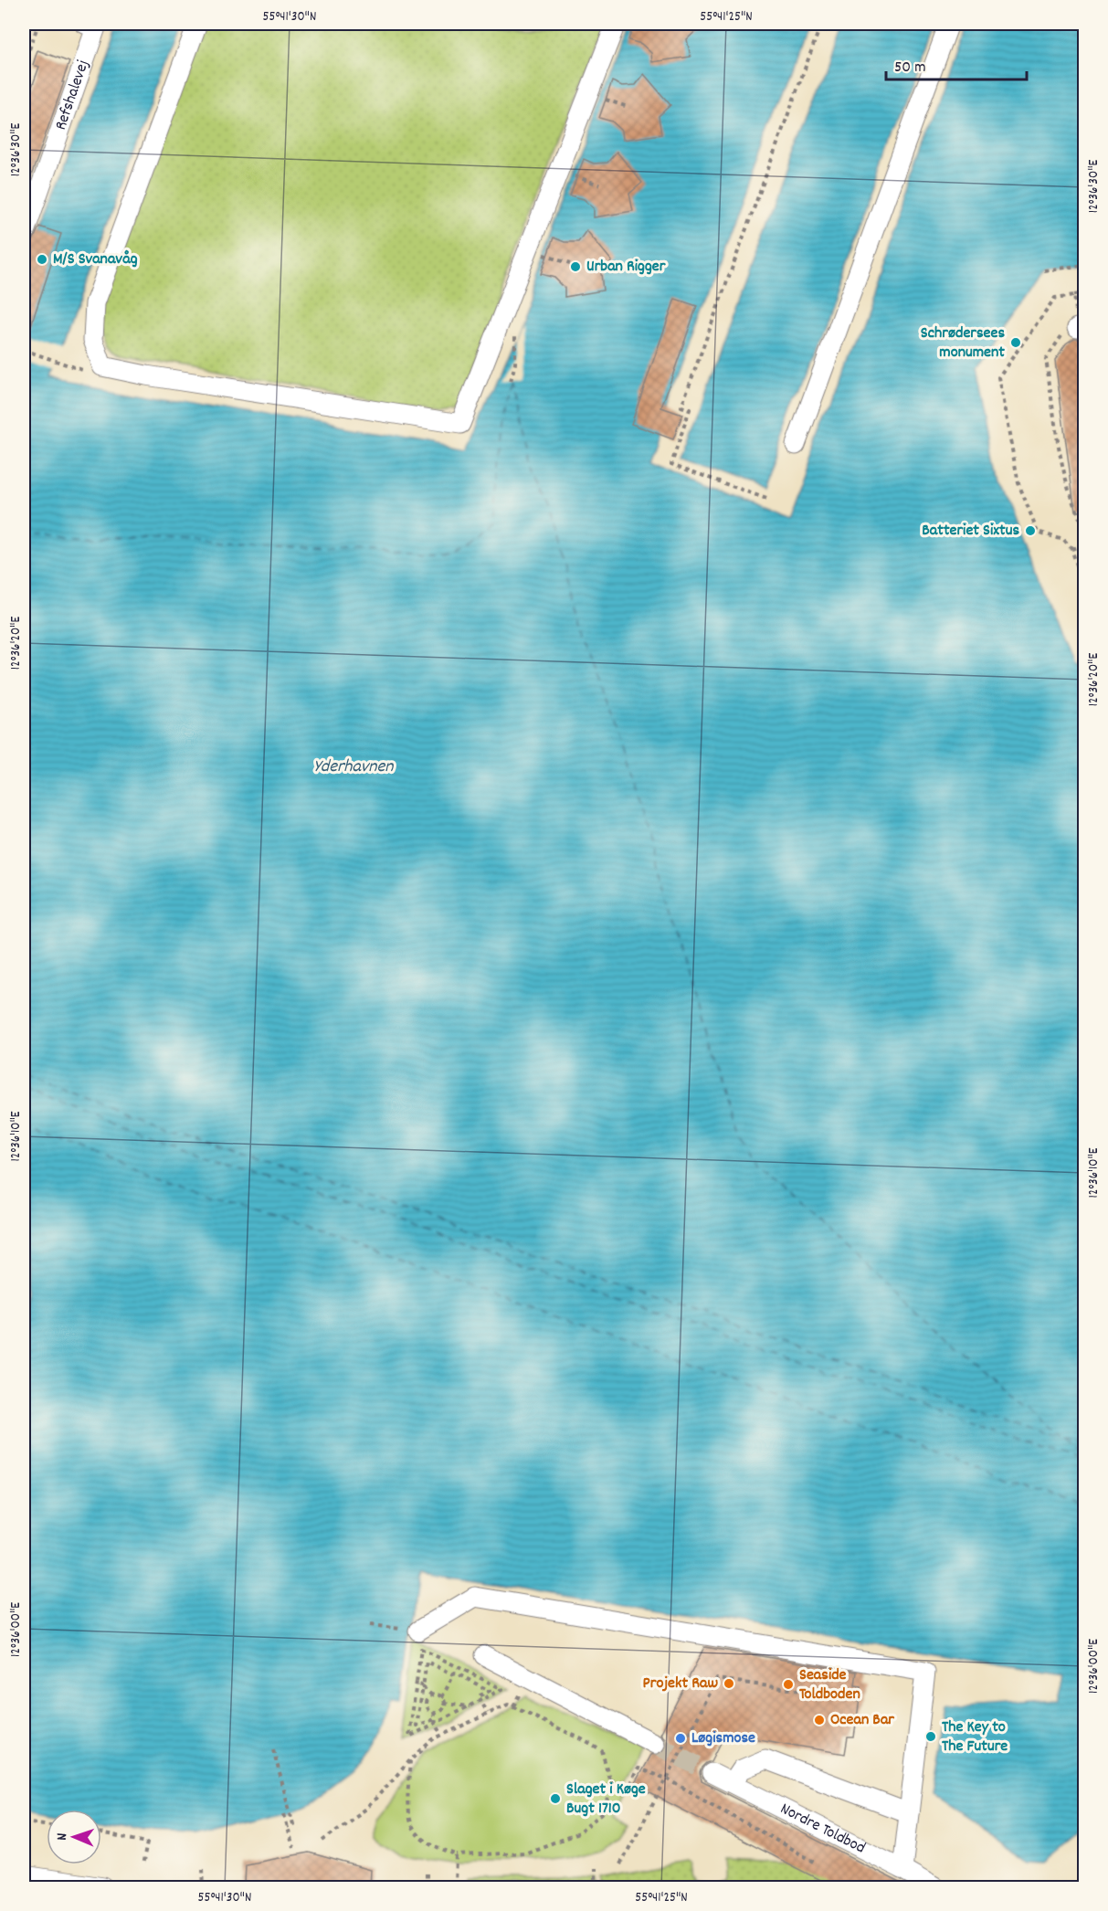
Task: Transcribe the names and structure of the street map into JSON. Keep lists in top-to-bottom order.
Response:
{
  "streets": {
    "lane": ["Refshalevej", "Nordre Toldbod"]
  },
  "water": ["Yderhavnen"],
  "places": [
    "M/S Svanavåg",
    "Urban Rigger",
    "Schrødersees monument",
    "Batteriet Sixtus",
    "Projekt Raw",
    "Seaside Toldboden",
    "Ocean Bar",
    "The Key to The Future",
    "Løgismose",
    "Slaget i Køge Bugt 1710"
  ],
  "scale_bar": "50 m",
  "north": "left",
  "coordinates": [
    "55°41'30\"N",
    "55°41'25\"N",
    "12°36'30\"E",
    "12°36'20\"E",
    "12°36'10\"E",
    "12°36'00\"E"
  ]
}
